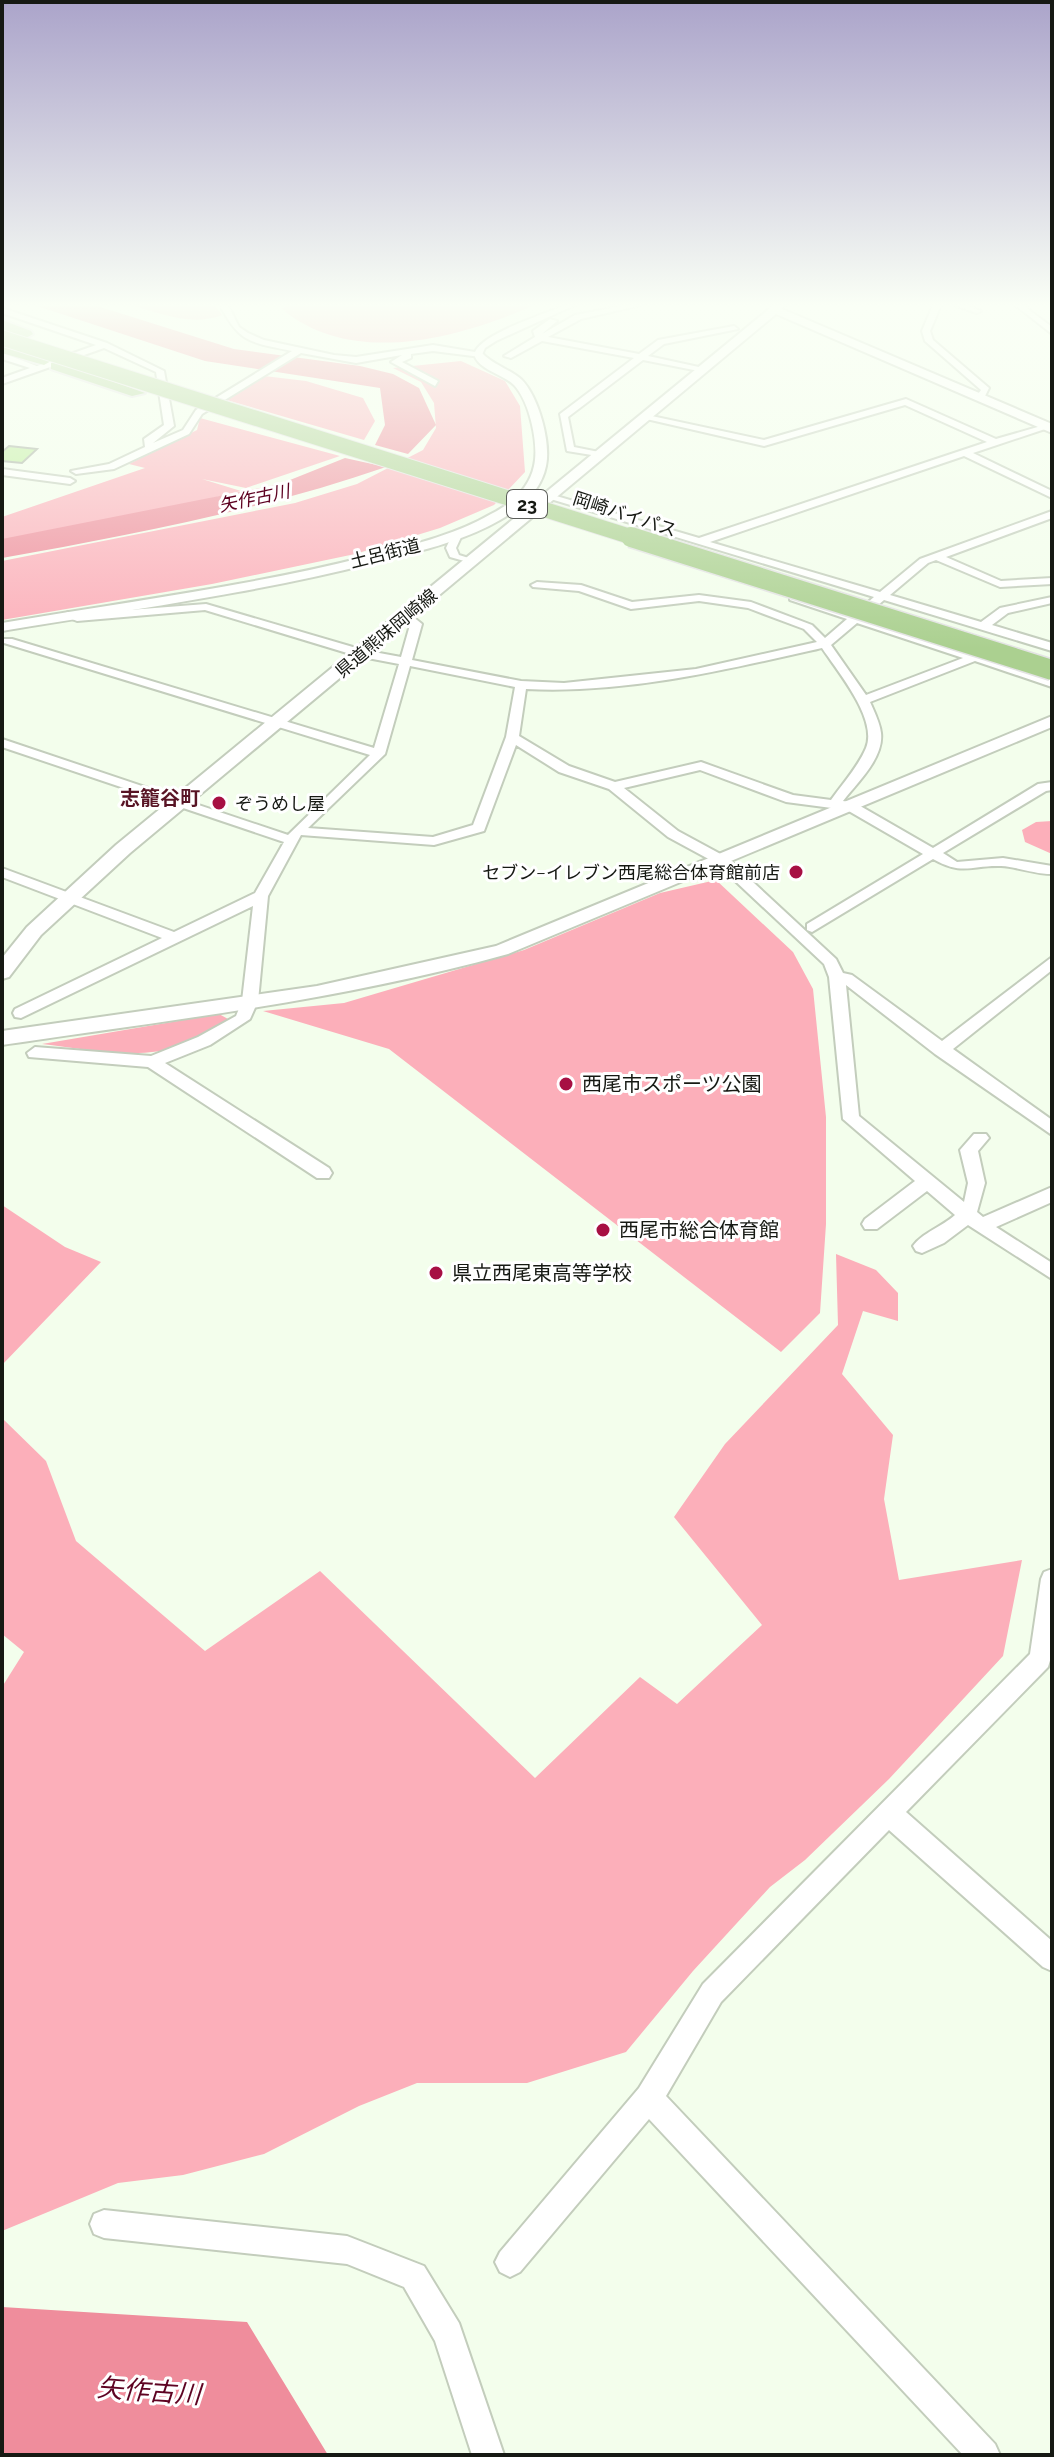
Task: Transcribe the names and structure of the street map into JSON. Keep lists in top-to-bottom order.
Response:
{
  "streets": {
    "highway": ["23", "岡崎バイパス"],
    "main road": ["県道熊味岡崎線"],
    "street": ["土呂街道"]
  },
  "crossings": [
    ["23", "岡崎バイパス"]
  ],
  "districts": ["志籠谷町"],
  "water": ["矢作古川"],
  "places": [
    "ぞうめし屋",
    "セブン−イレブン西尾総合体育館前店",
    "西尾市スポーツ公園",
    "西尾市総合体育館",
    "県立西尾東高等学校"
  ]
}
